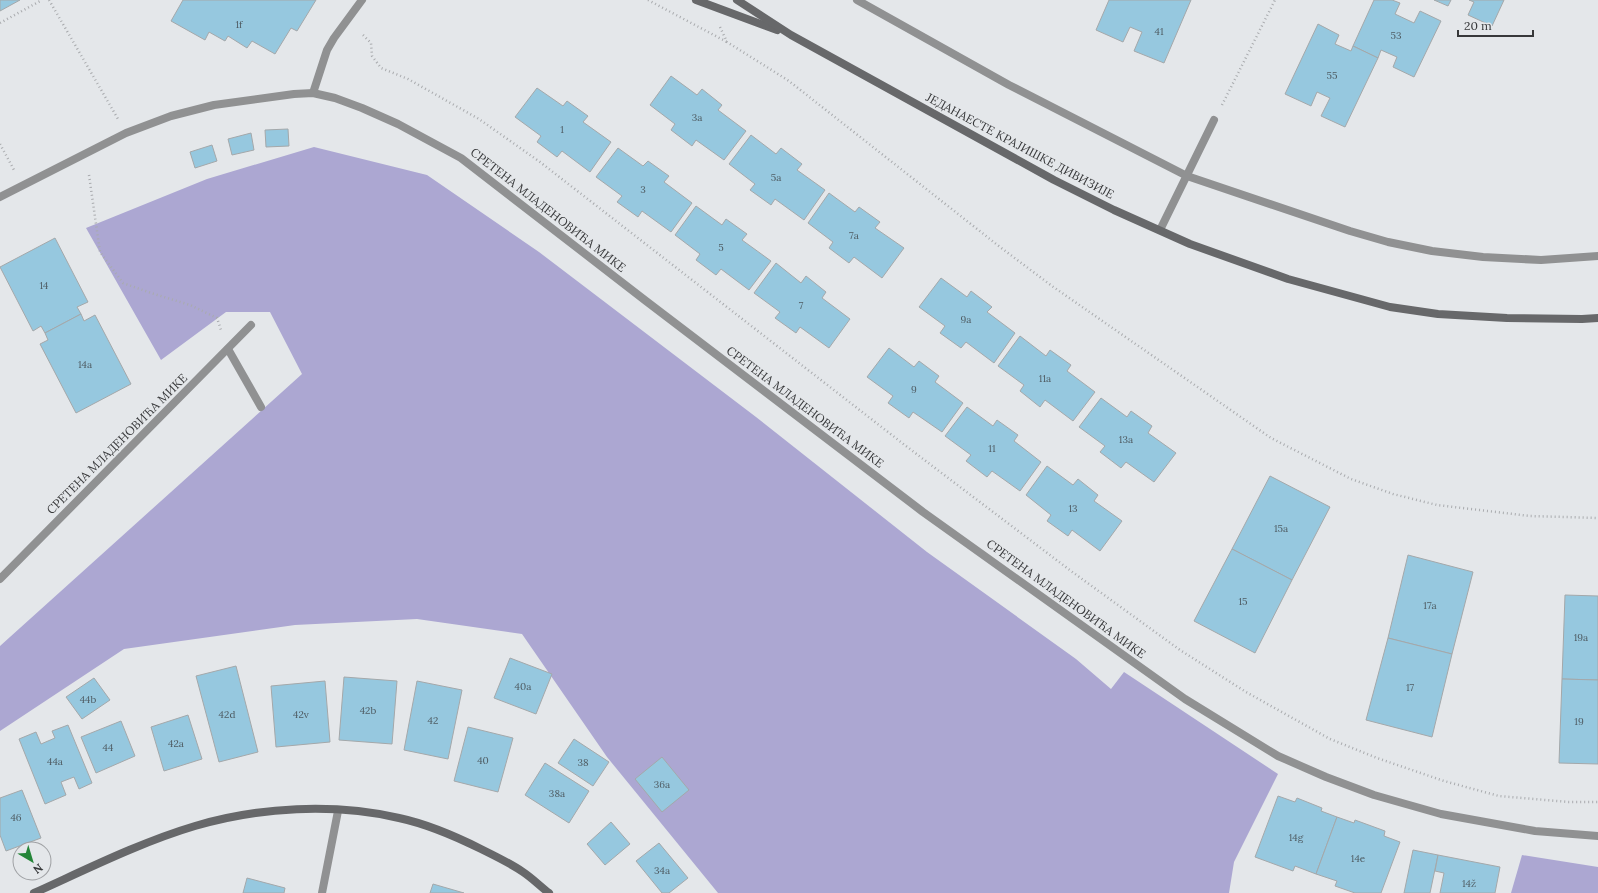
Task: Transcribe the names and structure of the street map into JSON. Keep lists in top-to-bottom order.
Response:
{
  "streets": {
    "street": ["ЈЕДАНАЕСТЕ КРАЈИШКЕ ДИВИЗИЈЕ", "СРЕТЕНА МЛАДЕНОВИЋА МИКЕ"]
  },
  "house_numbers": [
    "1f",
    "41",
    "53",
    "55",
    "3a",
    "1",
    "5a",
    "3",
    "7a",
    "5",
    "14",
    "7",
    "9a",
    "14a",
    "11a",
    "9",
    "13a",
    "11",
    "13",
    "15a",
    "15",
    "17a",
    "19a",
    "40a",
    "17",
    "44b",
    "42b",
    "42d",
    "42v",
    "42",
    "19",
    "42a",
    "44",
    "40",
    "44a",
    "38",
    "36a",
    "38a",
    "46",
    "14g",
    "14e",
    "34a",
    "14ž"
  ],
  "scale_bar": "20 m",
  "north": "bottom right"
}
